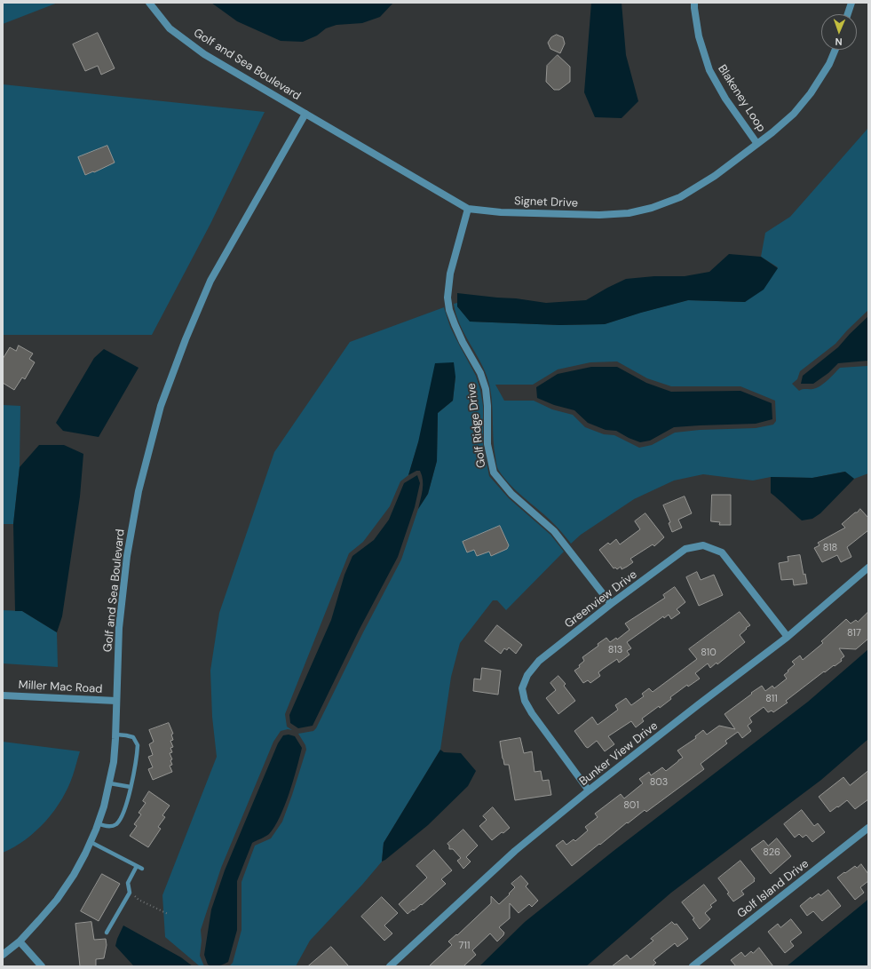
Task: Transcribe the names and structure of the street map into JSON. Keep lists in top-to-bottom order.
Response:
{
  "streets": {
    "street": [
      "Golf and Sea Boulevard",
      "Blakeney Loop",
      "Signet Drive",
      "Golf Ridge Drive",
      "Greenview Drive",
      "Miller Mac Road",
      "Bunker View Drive",
      "Golf Island Drive"
    ]
  },
  "crossings": [
    ["Golf and Sea Boulevard", "Signet Drive"],
    ["Golf and Sea Boulevard", "Miller Mac Road"],
    ["Blakeney Loop", "Signet Drive"],
    ["Signet Drive", "Golf Ridge Drive"],
    ["Golf Ridge Drive", "Greenview Drive"],
    ["Greenview Drive", "Bunker View Drive"]
  ],
  "house_numbers": [
    "818",
    "817",
    "813",
    "810",
    "811",
    "803",
    "801",
    "826",
    "711"
  ],
  "north": "bottom"
}
